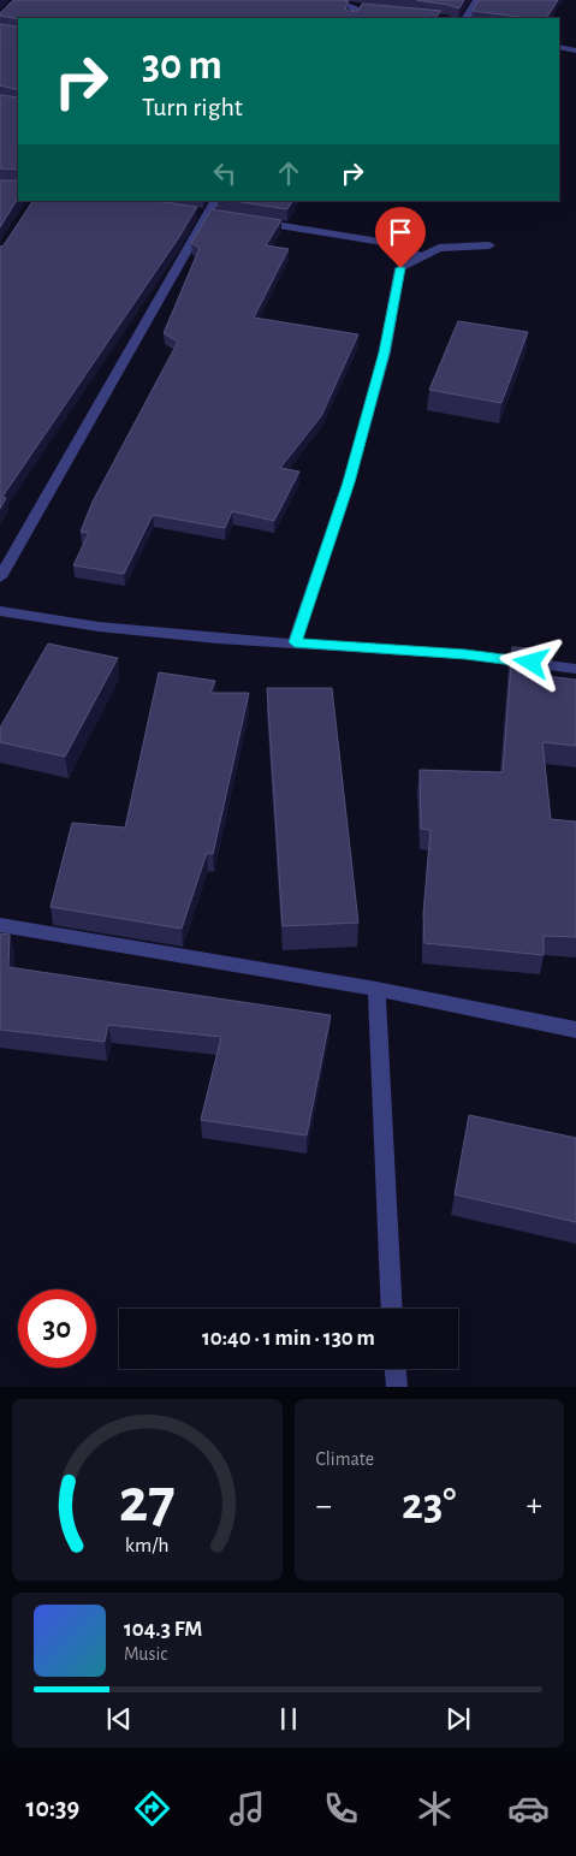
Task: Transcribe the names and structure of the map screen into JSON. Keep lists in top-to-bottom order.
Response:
{
  "page": {
    "turn": ["30 m", "Turn right"],
    "limit": "30",
    "trip": "10:40 · 1 min · 130 m",
    "tile": "Climate",
    "heat": ["−", "23°", "+"],
    "song": ["104.3 FM", "Music"],
    "tabs": "10:39",
    "gauge": ["27", "km/h"]
  }
}
